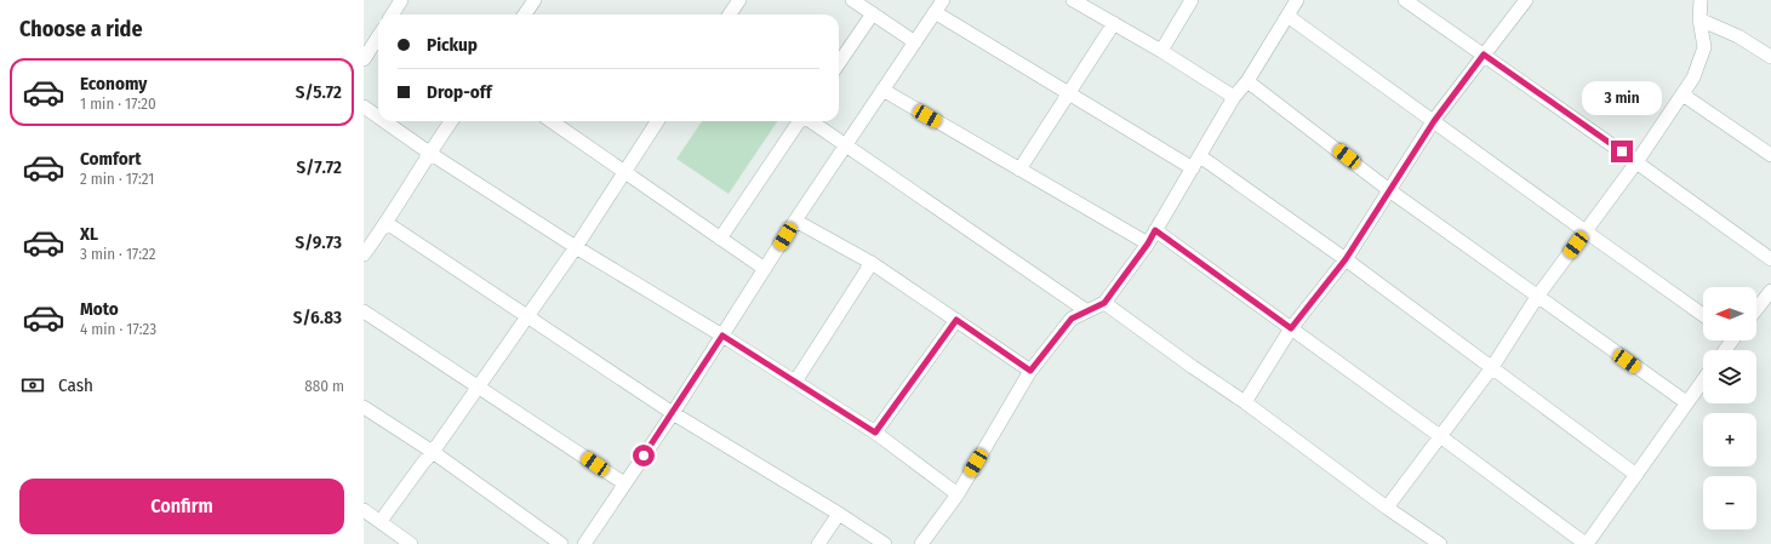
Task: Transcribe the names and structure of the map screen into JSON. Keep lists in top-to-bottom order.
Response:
{
  "north": "left",
  "page": {
    "heading": "Choose a ride",
    "banner": ["Pickup", "Drop-off"],
    "list": [
      {
        "name": "Economy",
        "note": "1 min · 17:20",
        "value": "S/5.72"
      },
      {
        "name": "Comfort",
        "note": "2 min · 17:21",
        "value": "S/7.72"
      },
      {
        "name": "XL",
        "note": "3 min · 17:22",
        "value": "S/9.73"
      },
      {
        "name": "Moto",
        "note": "4 min · 17:23",
        "value": "S/6.83"
      }
    ],
    "bubble": "3 min",
    "map_buttons": ["+", "−"],
    "pay": ["Cash", "880 m"],
    "buttons": "Confirm"
  }
}
